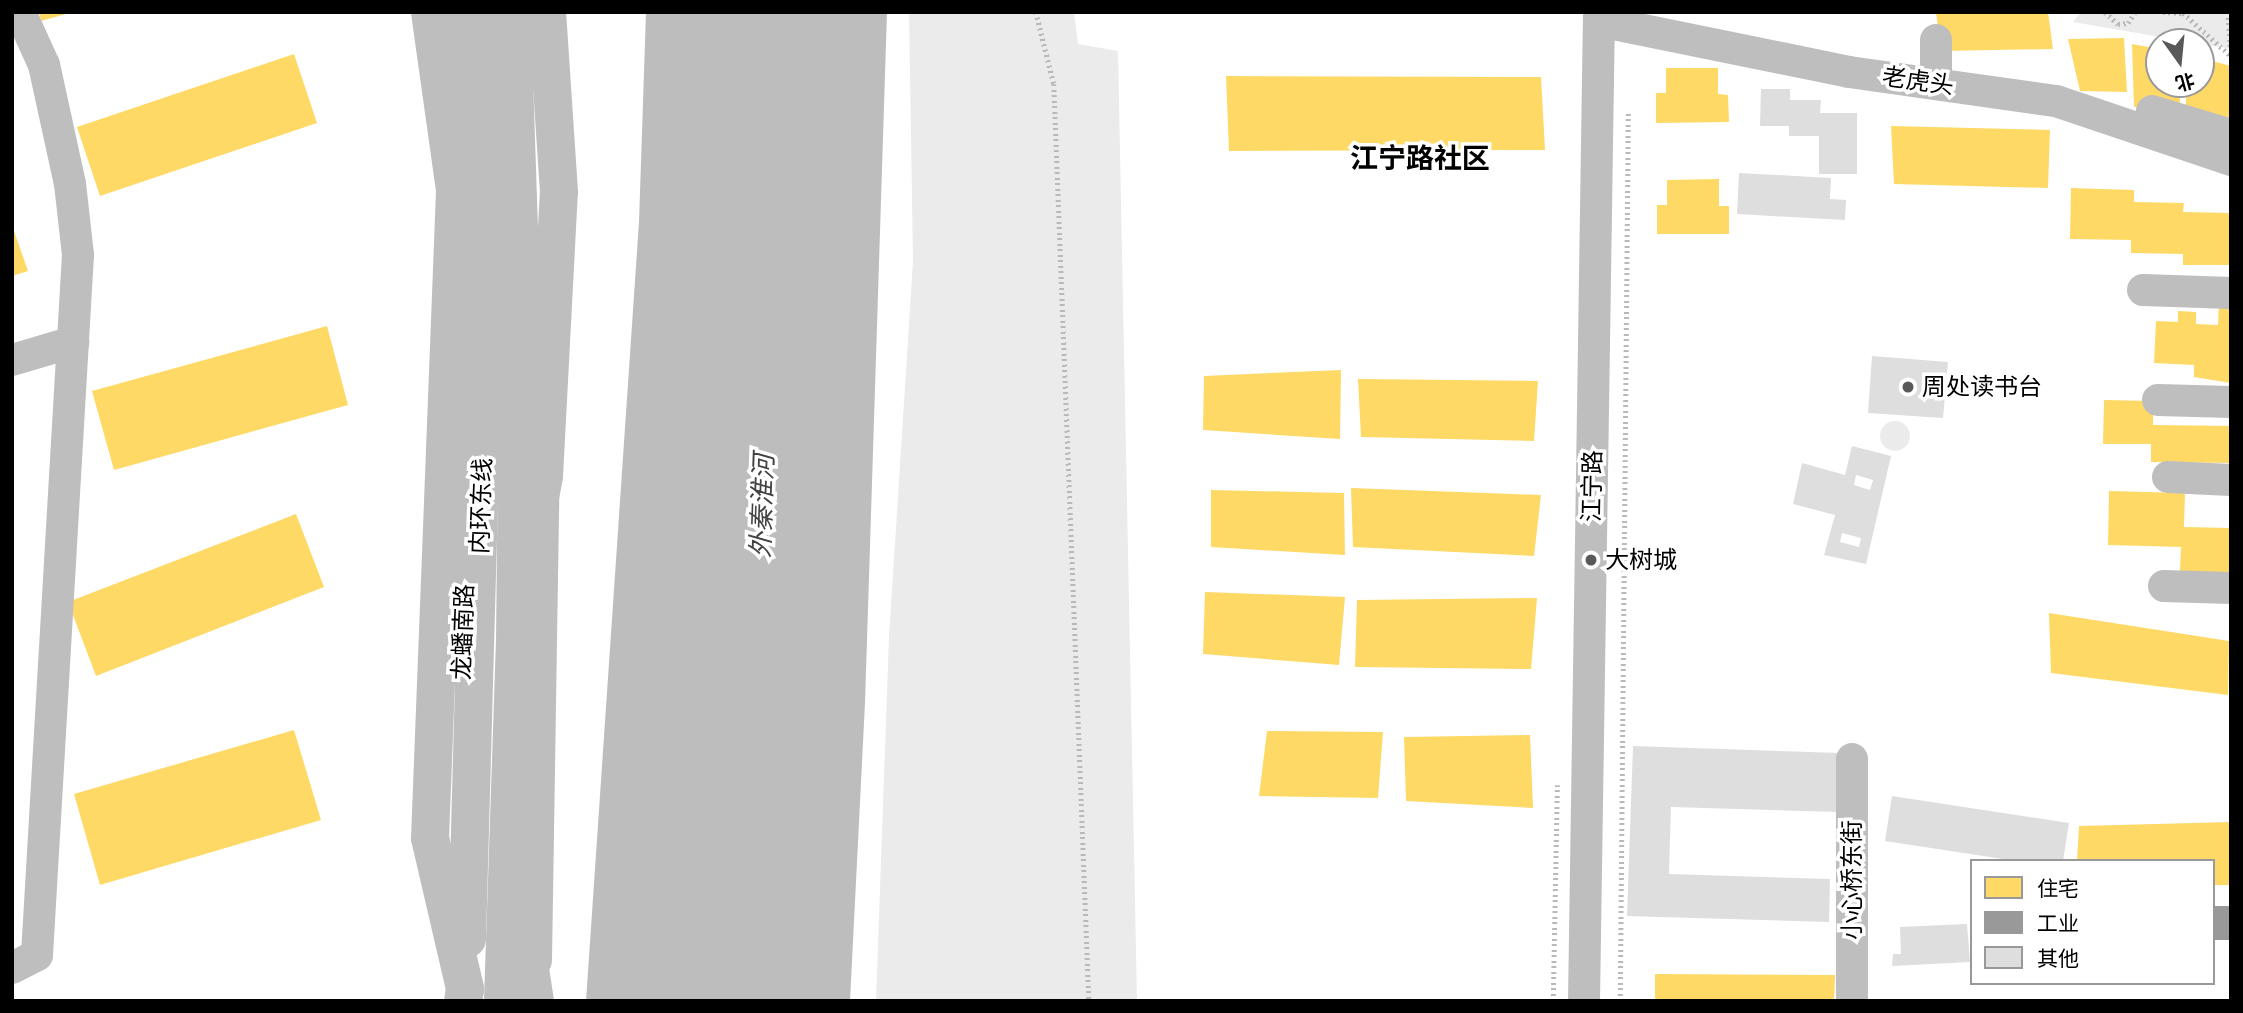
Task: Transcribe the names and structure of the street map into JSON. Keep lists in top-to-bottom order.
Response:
{
  "streets": {
    "main road": ["内环东线", "龙蟠南路"],
    "street": ["老虎头", "江宁路", "小心桥东街"]
  },
  "crossings": [
    ["老虎头", "江宁路"],
    ["内环东线", "龙蟠南路"]
  ],
  "districts": ["江宁路社区"],
  "water": ["外秦淮河"],
  "places": ["周处读书台", "大树城"],
  "legend": ["住宅", "工业", "其他"],
  "north": "bottom"
}
